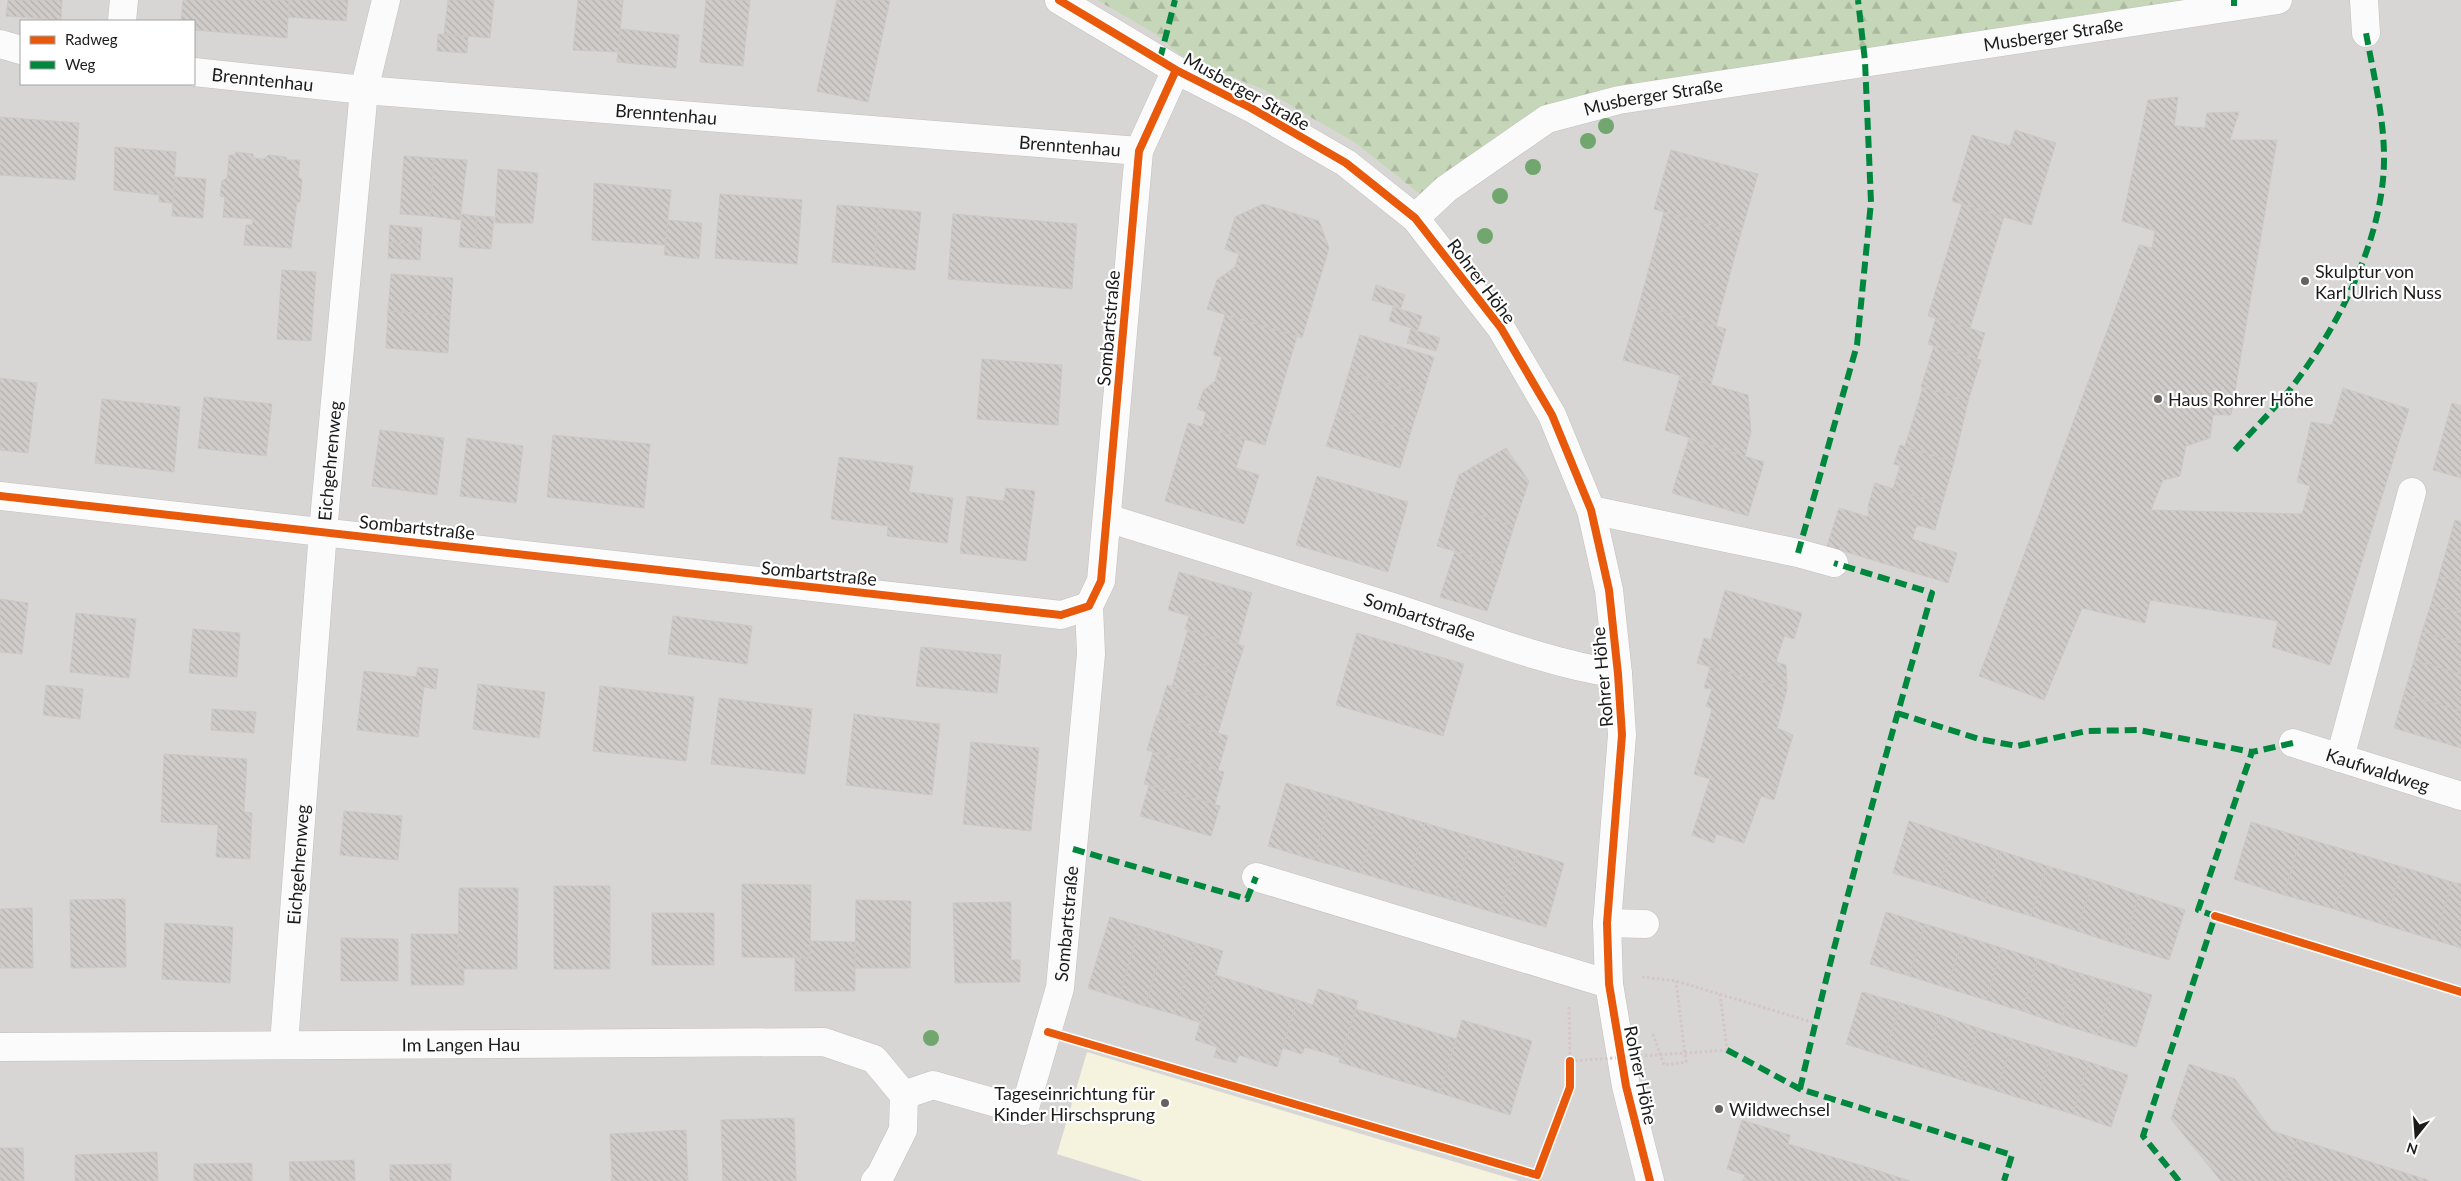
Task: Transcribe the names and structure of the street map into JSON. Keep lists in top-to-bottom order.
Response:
{
  "streets": {
    "street": [
      "Musberger Straße",
      "Brenntenhau",
      "Rohrer Höhe",
      "Sombartstraße",
      "Eichgehrenweg",
      "Kaufwaldweg",
      "Im Langen Hau"
    ]
  },
  "crossings": [
    ["Musberger Straße", "Rohrer Höhe"],
    ["Musberger Straße", "Sombartstraße"],
    ["Brenntenhau", "Sombartstraße"],
    ["Brenntenhau", "Eichgehrenweg"],
    ["Rohrer Höhe", "Sombartstraße"],
    ["Sombartstraße", "Eichgehrenweg"],
    ["Sombartstraße", "Im Langen Hau"],
    ["Eichgehrenweg", "Im Langen Hau"]
  ],
  "places": [
    "Skulptur von Karl Ulrich Nuss",
    "Haus Rohrer Höhe",
    "Tageseinrichtung für Kinder Hirschsprung",
    "Wildwechsel"
  ],
  "legend": ["Radweg", "Weg"],
  "north": "bottom"
}
